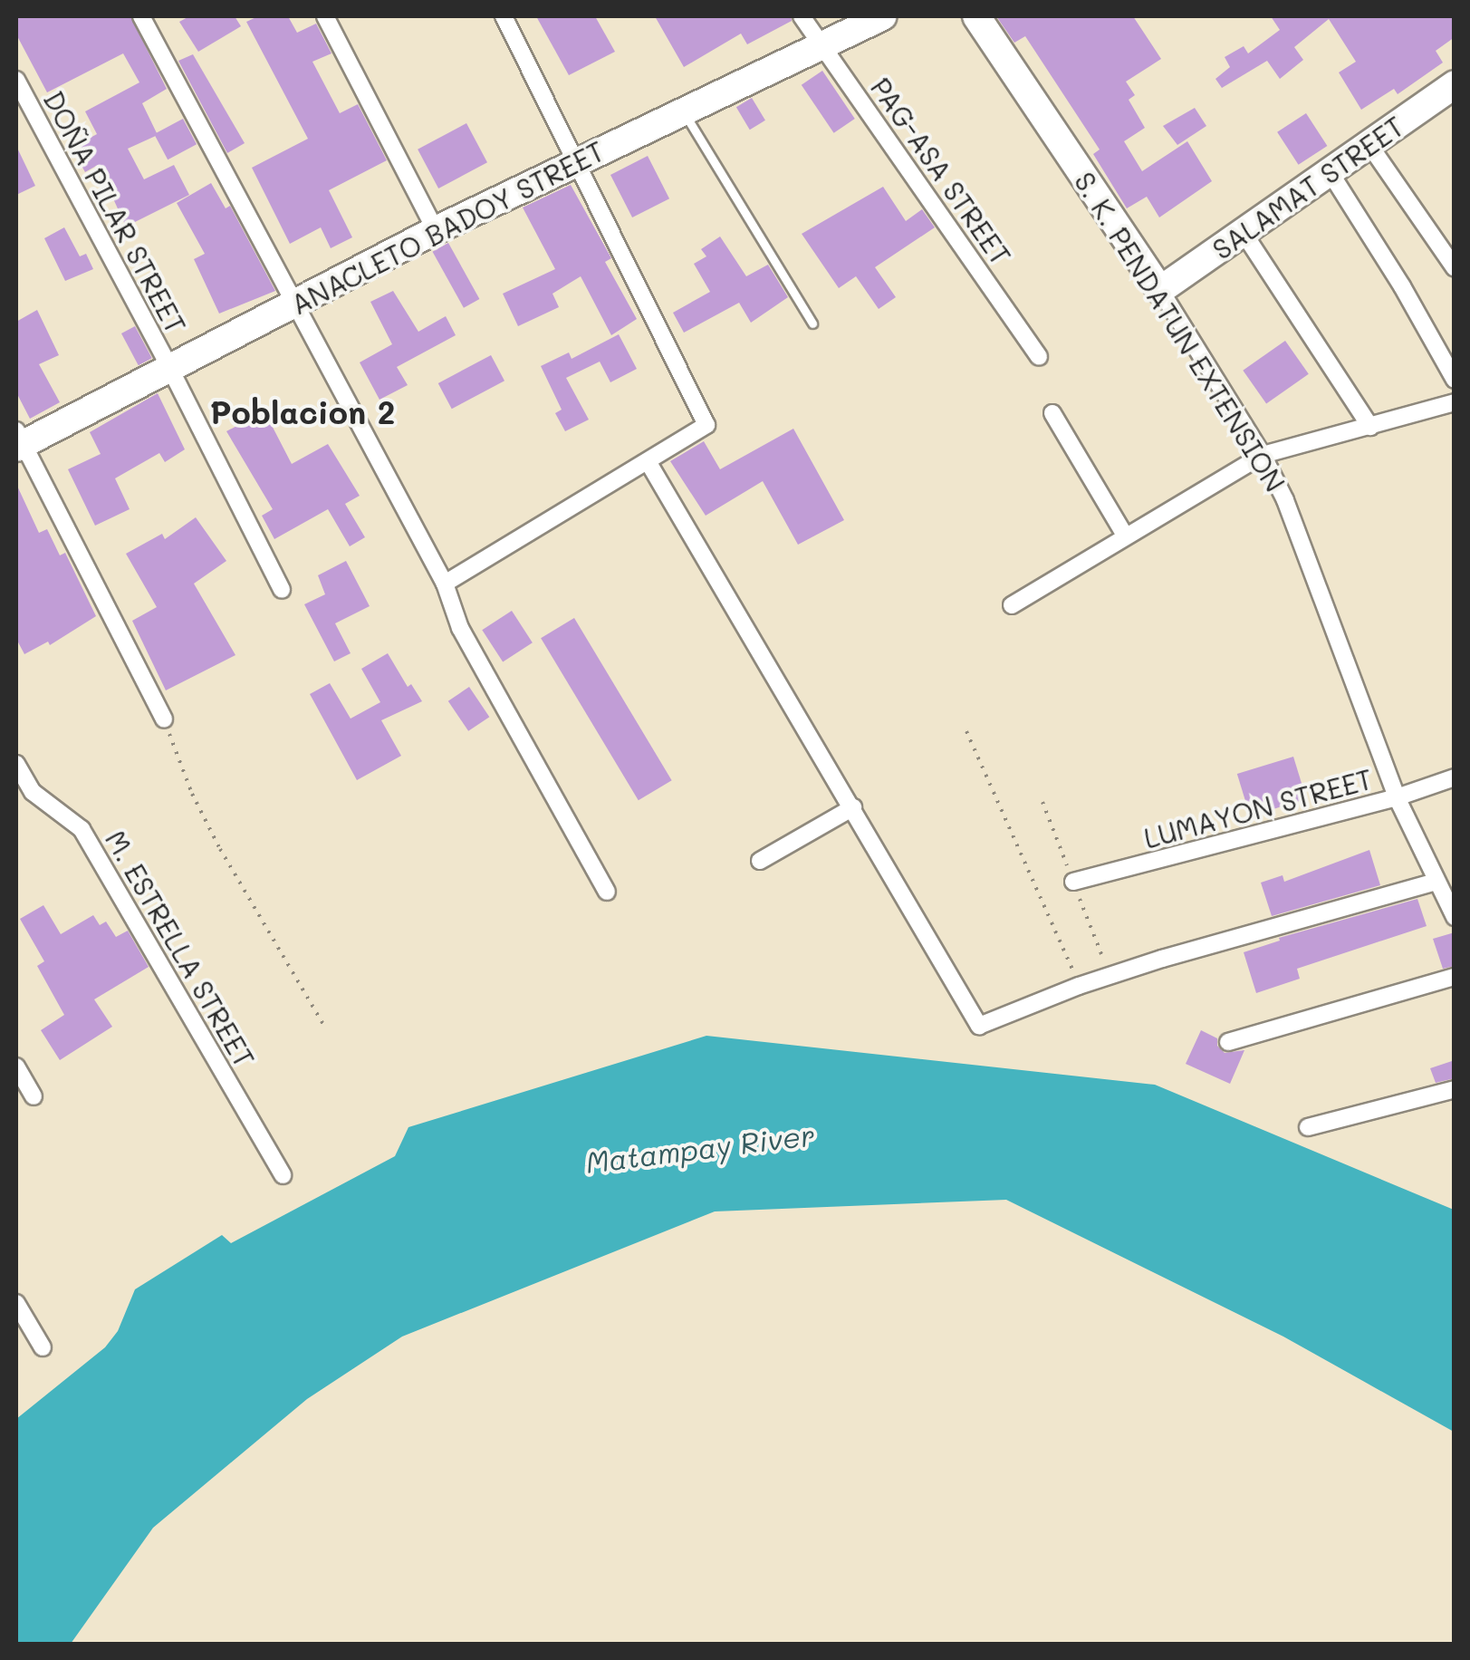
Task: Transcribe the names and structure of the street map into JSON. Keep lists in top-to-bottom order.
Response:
{
  "streets": {
    "main road": ["SALAMAT STREET", "ANACLETO BADOY STREET", "S. K. PENDATUN EXTENSION"],
    "street": [
      "PAG-ASA STREET",
      "DOÑA PILAR STREET",
      "LUMAYON STREET",
      "M. ESTRELLA STREET"
    ]
  },
  "crossings": [
    ["PAG-ASA STREET", "ANACLETO BADOY STREET"],
    ["SALAMAT STREET", "S. K. PENDATUN EXTENSION"],
    ["DOÑA PILAR STREET", "ANACLETO BADOY STREET"],
    ["S. K. PENDATUN EXTENSION", "LUMAYON STREET"]
  ],
  "districts": ["Poblacion 2"],
  "water": ["Matampay River"]
}
